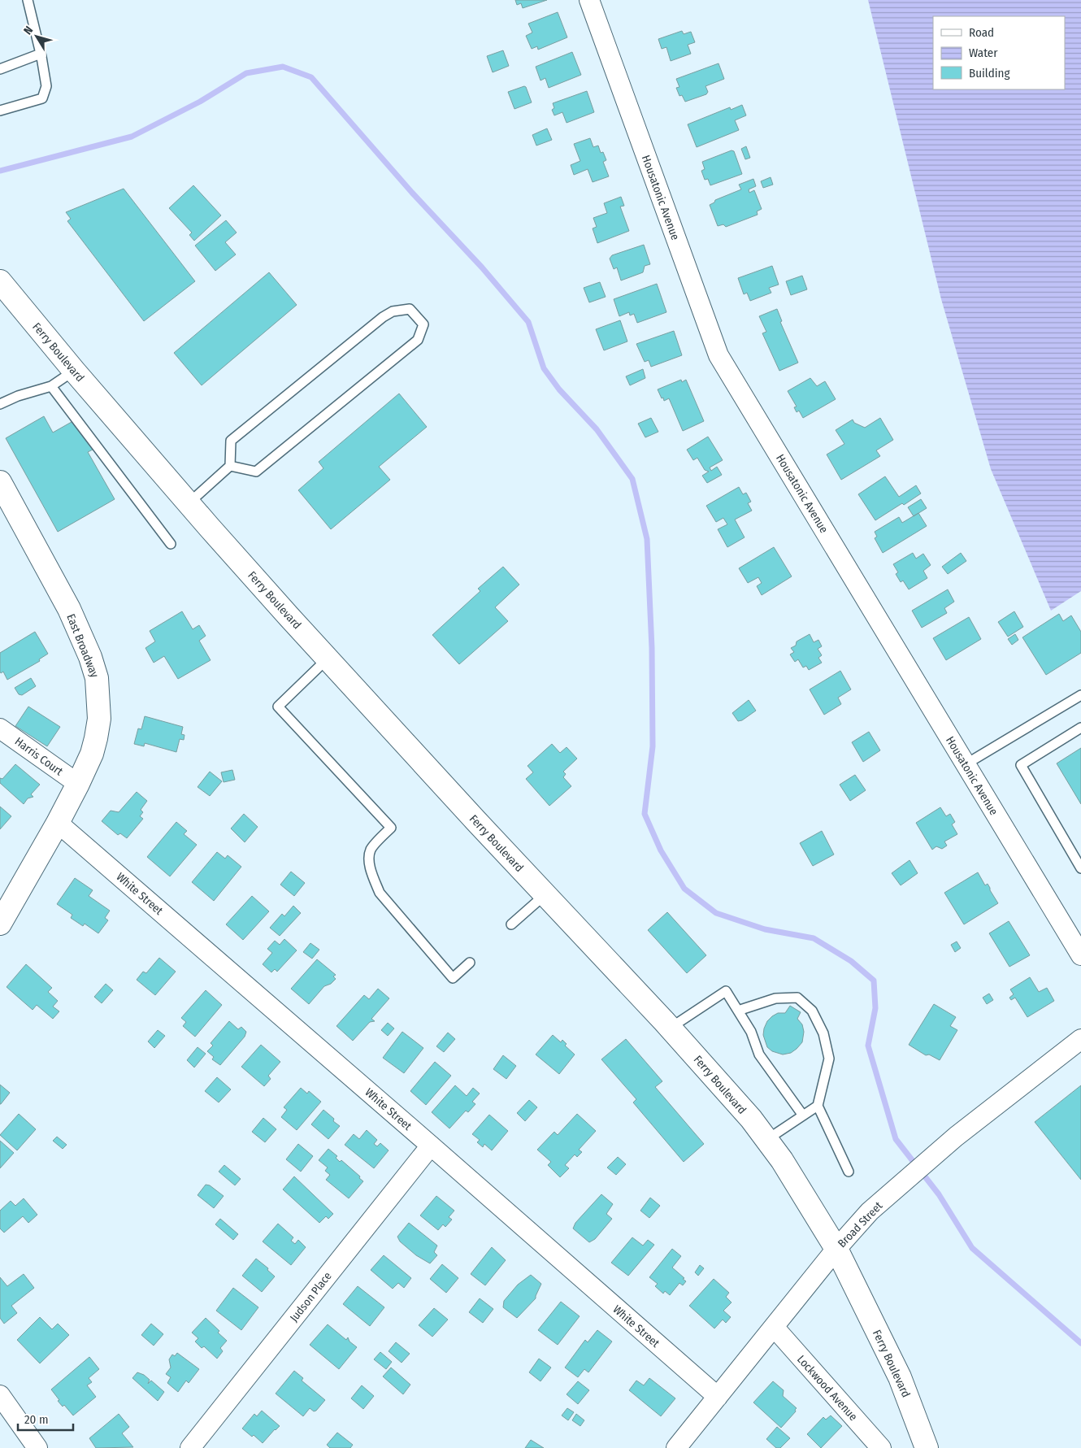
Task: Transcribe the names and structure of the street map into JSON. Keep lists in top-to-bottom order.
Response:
{
  "streets": {
    "main road": ["Ferry Boulevard", "East Broadway"],
    "street": [
      "Housatonic Avenue",
      "Harris Court",
      "White Street",
      "Broad Street",
      "Judson Place",
      "Lockwood Avenue"
    ]
  },
  "crossings": [
    ["Ferry Boulevard", "Broad Street"],
    ["East Broadway", "Harris Court"],
    ["East Broadway", "White Street"],
    ["White Street", "Broad Street"],
    ["White Street", "Judson Place"],
    ["Broad Street", "Lockwood Avenue"]
  ],
  "legend": ["Road", "Water", "Building"],
  "scale_bar": "20 m",
  "north": "top left"
}
